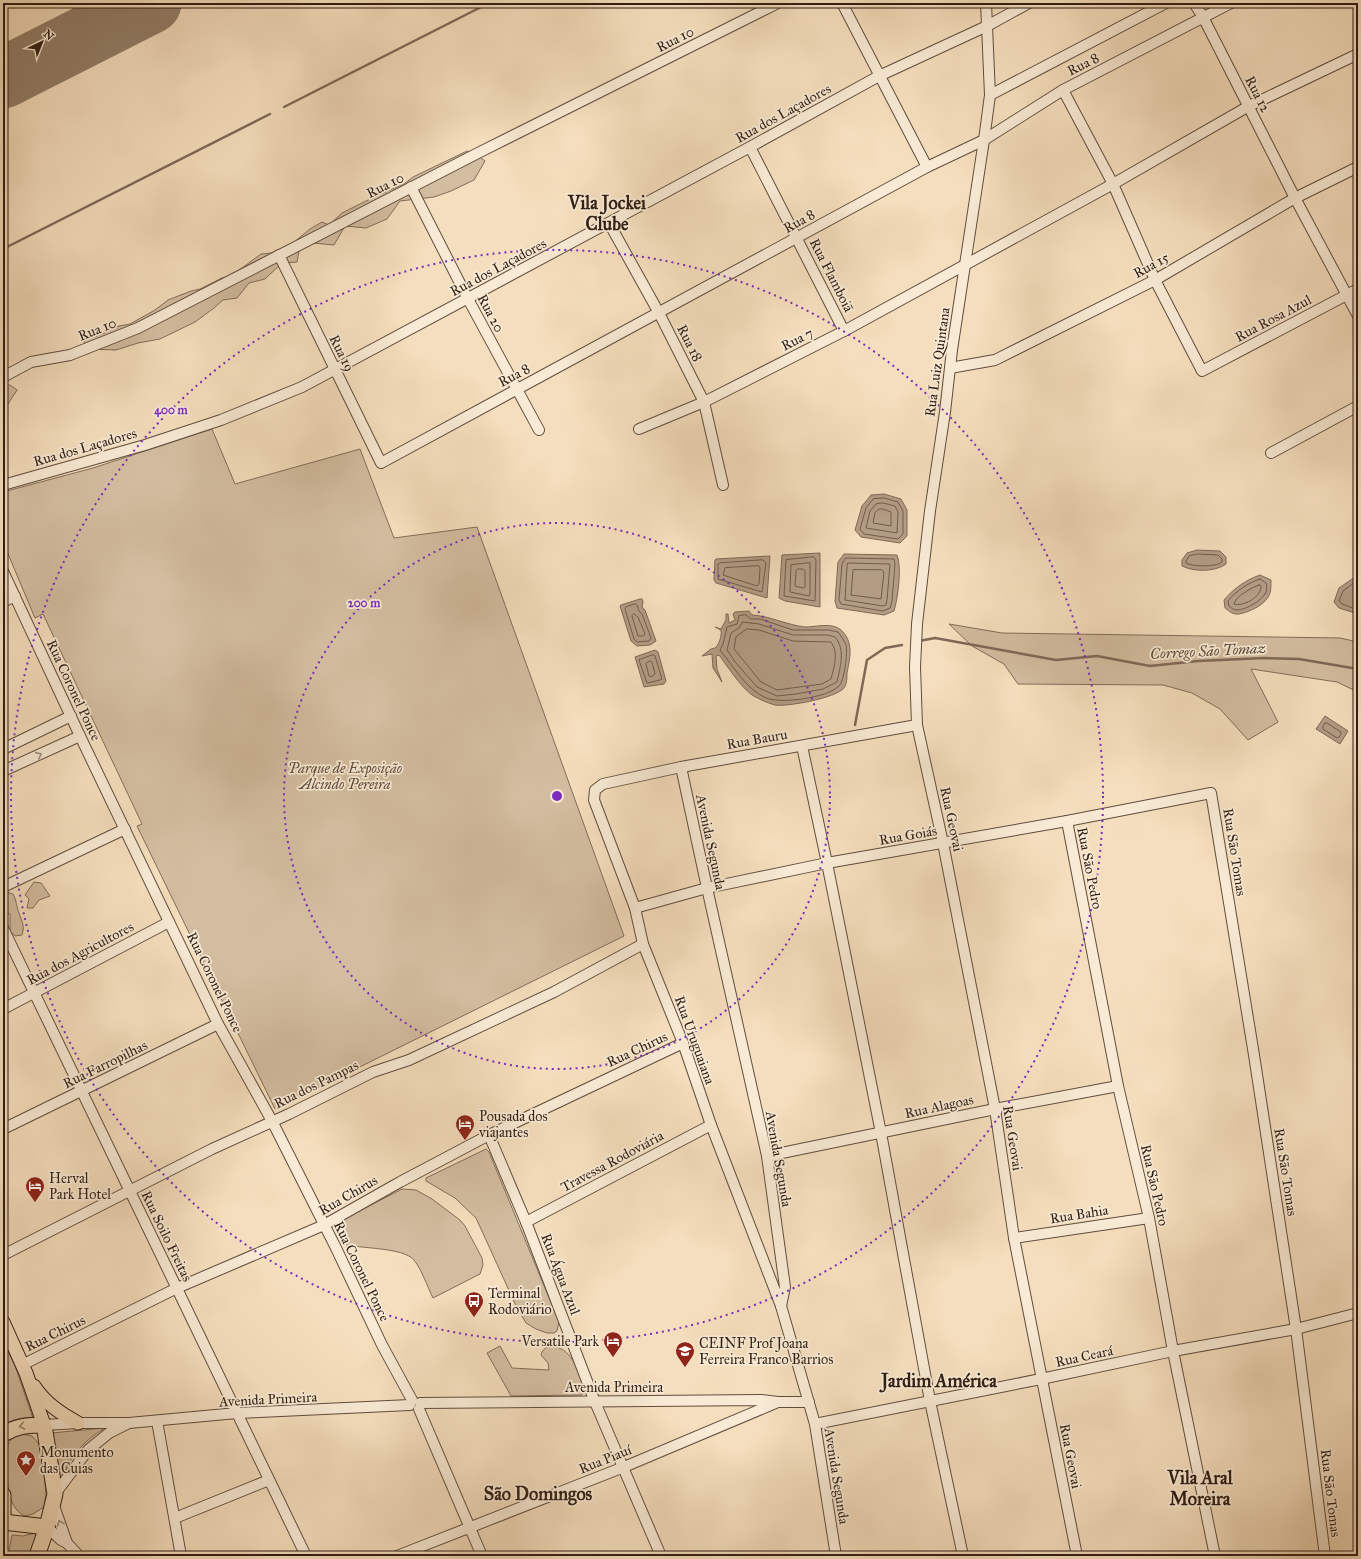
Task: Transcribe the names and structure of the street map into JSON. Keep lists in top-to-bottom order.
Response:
{
  "streets": {
    "street": [
      "Rua 10",
      "Rua 8",
      "Rua 12",
      "Rua dos Laçadores",
      "Rua 15",
      "Rua Flamboiã",
      "Rua 20",
      "Rua Rosa Azul",
      "Rua 7",
      "Rua 18",
      "Rua 19",
      "Rua Luiz Quintana",
      "Rua Coronel Ponce",
      "Rua Bauru",
      "Rua Geovai",
      "Rua Goiás",
      "Avenida Segunda",
      "Rua São Tomas",
      "Rua São Pedro",
      "Rua dos Agricultores",
      "Rua Uruguaiana",
      "Rua Chirus",
      "Rua Farropilhas",
      "Rua dos Pampas",
      "Rua Alagoas",
      "Travessa Rodoviária",
      "Rua Bahia",
      "Rua Soilo Freitas",
      "Rua Água Azul",
      "Rua Ceará",
      "Avenida Primeira",
      "Rua Piauí"
    ]
  },
  "crossings": [
    ["Rua 10", "Rua 20"],
    ["Rua 10", "Rua 19"],
    ["Rua 8", "Rua 12"],
    ["Rua 8", "Rua Flamboiã"],
    ["Rua 8", "Rua 20"],
    ["Rua 8", "Rua 18"],
    ["Rua 8", "Rua 19"],
    ["Rua 8", "Rua Luiz Quintana"],
    ["Rua 12", "Rua 15"],
    ["Rua 12", "Rua Rosa Azul"],
    ["Rua dos Laçadores", "Rua Flamboiã"],
    ["Rua dos Laçadores", "Rua 20"],
    ["Rua dos Laçadores", "Rua 18"],
    ["Rua dos Laçadores", "Rua 19"],
    ["Rua dos Laçadores", "Rua Luiz Quintana"],
    ["Rua 15", "Rua Rosa Azul"],
    ["Rua 15", "Rua Luiz Quintana"],
    ["Rua Flamboiã", "Rua 7"],
    ["Rua 7", "Rua 18"],
    ["Rua 7", "Rua Luiz Quintana"],
    ["Rua Luiz Quintana", "Rua Bauru"],
    ["Rua Luiz Quintana", "Rua Geovai"],
    ["Rua Coronel Ponce", "Rua dos Agricultores"],
    ["Rua Coronel Ponce", "Rua Chirus"],
    ["Rua Coronel Ponce", "Rua Farropilhas"],
    ["Rua Coronel Ponce", "Rua dos Pampas"],
    ["Rua Coronel Ponce", "Avenida Primeira"],
    ["Rua Coronel Ponce", "Rua Piauí"],
    ["Rua Bauru", "Rua Geovai"],
    ["Rua Bauru", "Avenida Segunda"],
    ["Rua Bauru", "Rua Uruguaiana"],
    ["Rua Geovai", "Rua Goiás"],
    ["Rua Geovai", "Rua Alagoas"],
    ["Rua Geovai", "Rua Bahia"],
    ["Rua Geovai", "Rua Ceará"],
    ["Rua Goiás", "Avenida Segunda"],
    ["Rua Goiás", "Rua São Tomas"],
    ["Rua Goiás", "Rua São Pedro"],
    ["Rua Goiás", "Rua Uruguaiana"],
    ["Avenida Segunda", "Rua Uruguaiana"],
    ["Avenida Segunda", "Rua Alagoas"],
    ["Avenida Segunda", "Rua Ceará"],
    ["Avenida Segunda", "Avenida Primeira"],
    ["Rua São Tomas", "Rua Ceará"],
    ["Rua São Pedro", "Rua Alagoas"],
    ["Rua São Pedro", "Rua Bahia"],
    ["Rua São Pedro", "Rua Ceará"],
    ["Rua dos Agricultores", "Rua Soilo Freitas"],
    ["Rua Uruguaiana", "Rua Chirus"],
    ["Rua Uruguaiana", "Rua dos Pampas"],
    ["Rua Uruguaiana", "Travessa Rodoviária"],
    ["Rua Chirus", "Rua Soilo Freitas"],
    ["Rua Chirus", "Rua Água Azul"],
    ["Rua Farropilhas", "Rua Soilo Freitas"],
    ["Rua dos Pampas", "Rua Soilo Freitas"],
    ["Travessa Rodoviária", "Rua Água Azul"],
    ["Rua Soilo Freitas", "Avenida Primeira"],
    ["Rua Água Azul", "Avenida Primeira"],
    ["Rua Água Azul", "Rua Piauí"],
    ["Avenida Primeira", "Rua Piauí"]
  ],
  "districts": [
    "Vila Jockei Clube",
    "Jardim América",
    "Vila Aral Moreira",
    "São Domingos"
  ],
  "water": ["Corrego São Tomaz"],
  "parks": ["Parque de Exposição Alcindo Pereira"],
  "places": {
    "hotel": ["Pousada dos viajantes", "Herval Park Hotel", "Versatile Park"],
    "bus stop": ["Terminal Rodoviário"],
    "school or university": ["CEINF Prof Joana Ferreira Franco Barrios"],
    "place": ["Monumento das Cuias"]
  },
  "north": "top right",
  "rings": ["400 m", "200 m"]
}
